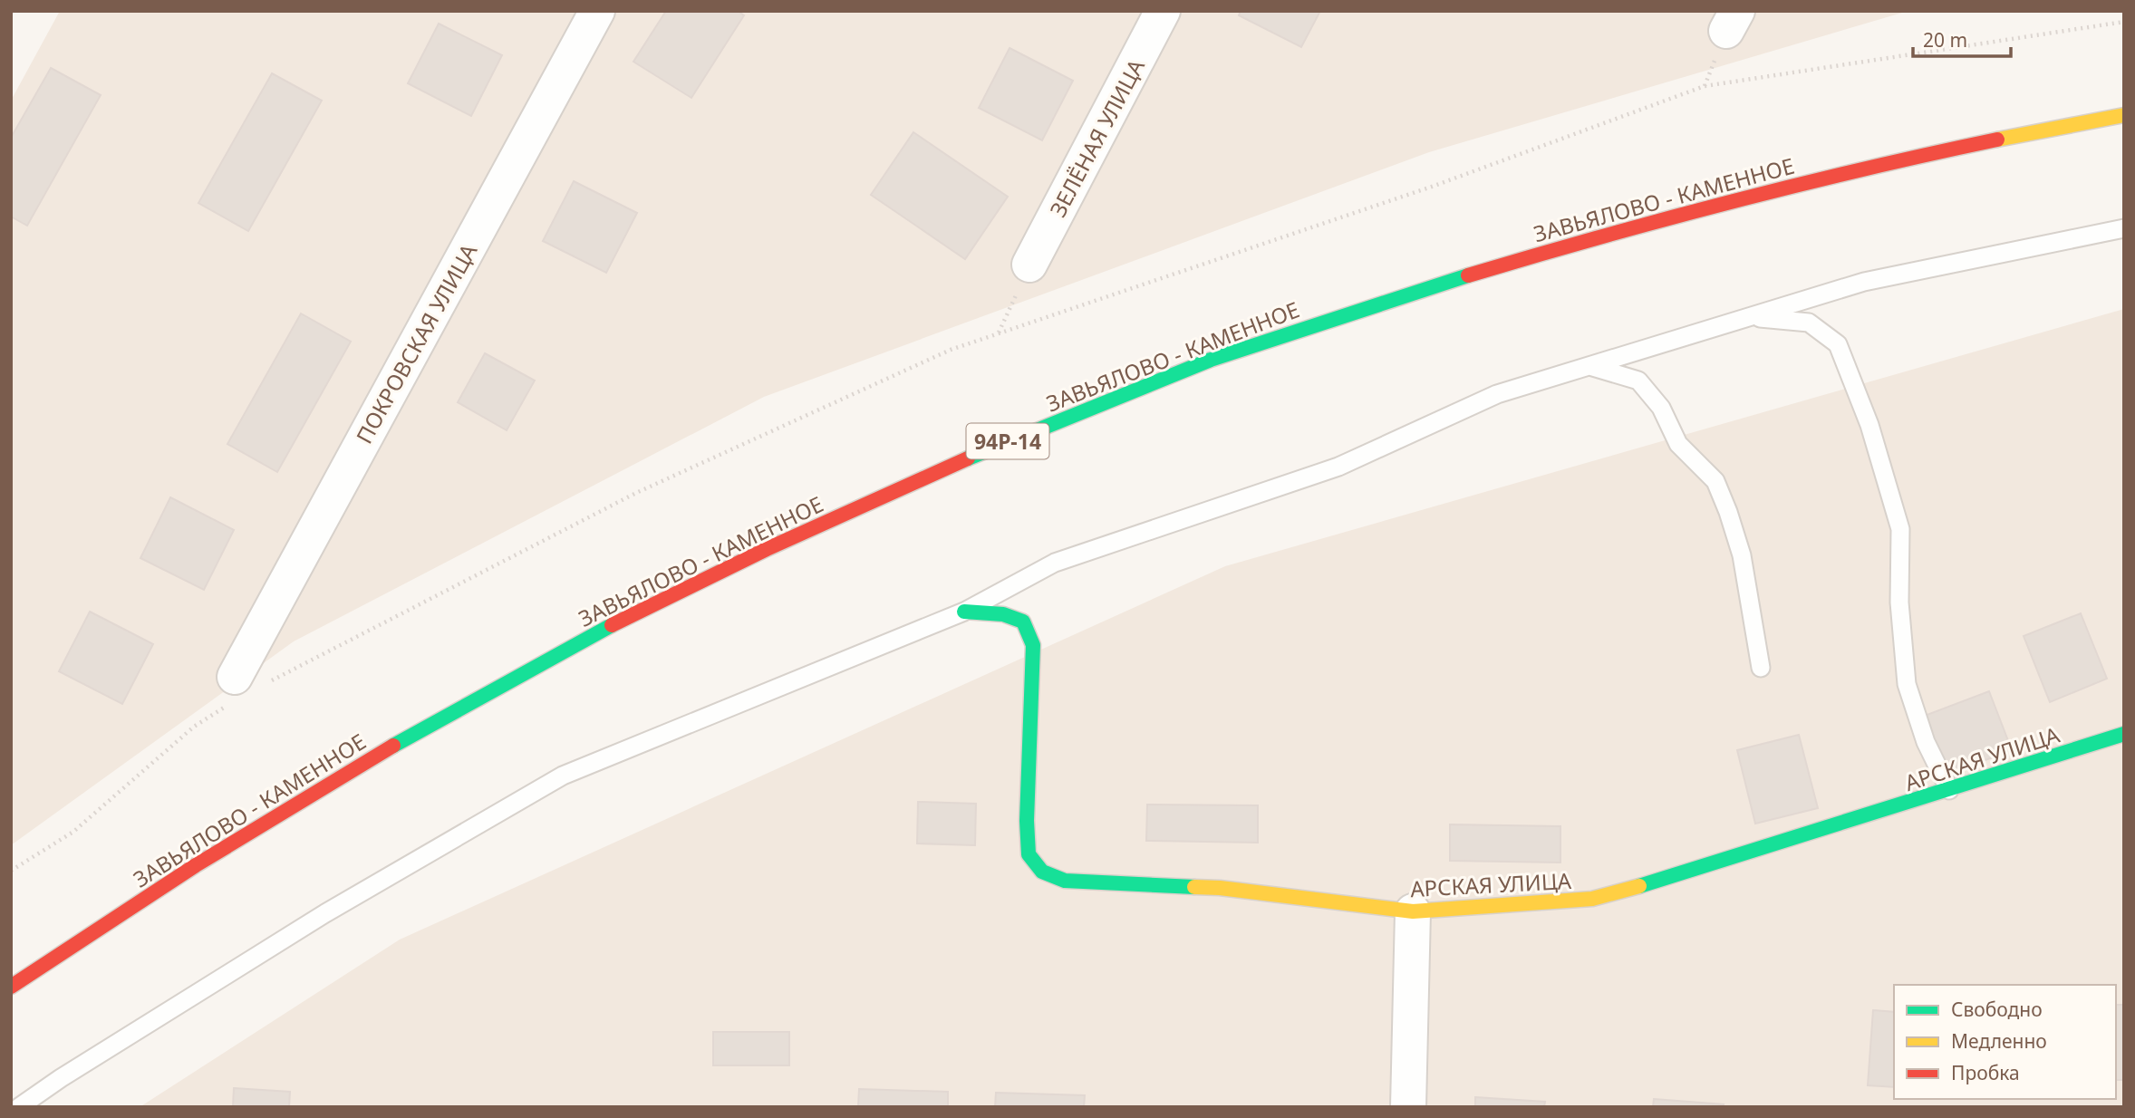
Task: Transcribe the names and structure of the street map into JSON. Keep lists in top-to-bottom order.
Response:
{
  "streets": {
    "main road": ["ЗАВЬЯЛОВО - КАМЕННОЕ", "94Р-14", "АРСКАЯ УЛИЦА"],
    "street": ["ЗЕЛЁНАЯ УЛИЦА", "ПОКРОВСКАЯ УЛИЦА"]
  },
  "legend": ["Свободно", "Медленно", "Пробка"],
  "scale_bar": "20 m"
}
